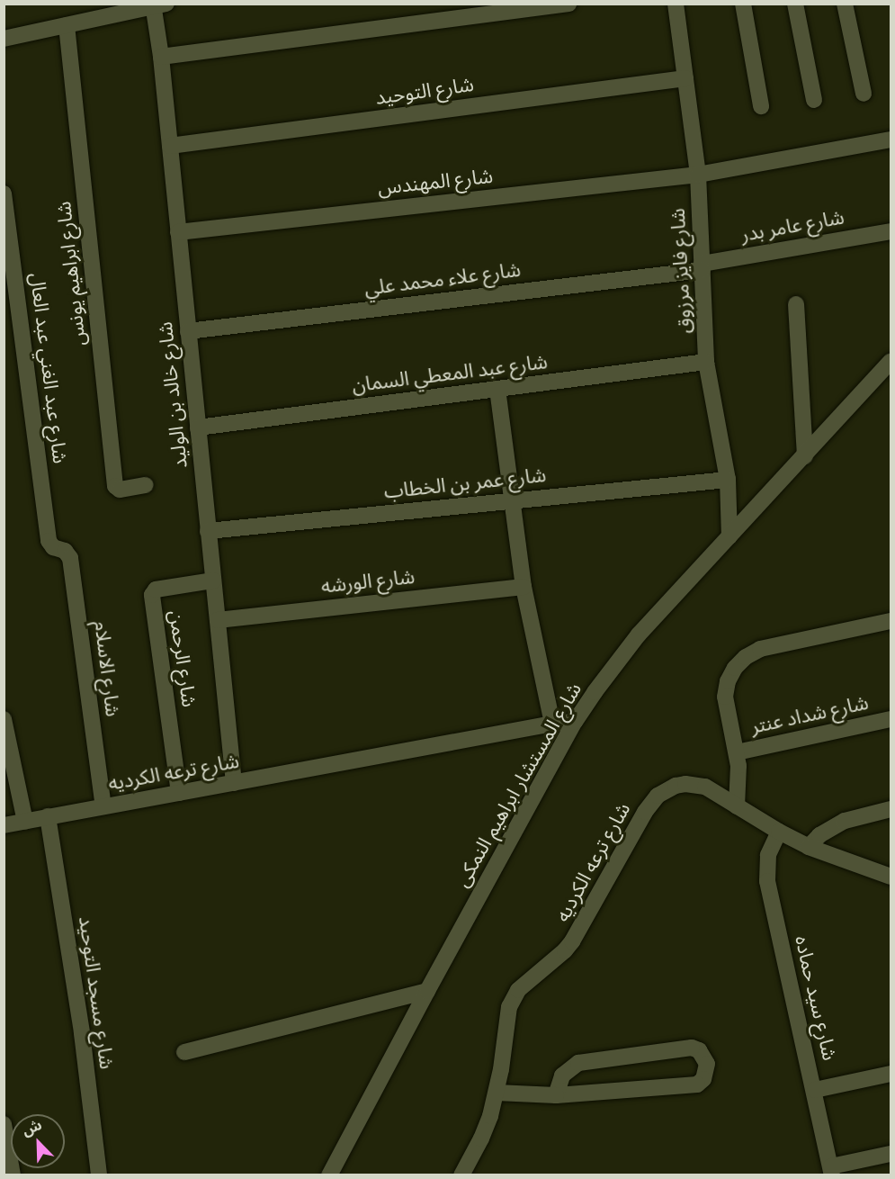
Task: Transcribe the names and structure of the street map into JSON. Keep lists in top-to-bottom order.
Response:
{
  "streets": {
    "street": [
      "شارع التوحيد",
      "شارع المهندس",
      "شارع عامر بدر",
      "شارع فايز مرزوق",
      "شارع ابراهيم يونس",
      "شارع علاء محمد علي",
      "شارع عبد الغني عبد العال",
      "شارع عبد المعطي السمان",
      "شارع خالد بن الوليد",
      "شارع عمر بن الخطاب",
      "شارع الورشه",
      "شارع الرحمن",
      "شارع الاسلام",
      "شارع شداد عنتر",
      "شارع ترعه الكرديه",
      "شارع المستشار ابراهيم النمكى",
      "شارع مسجد التوحيد",
      "شارع سيد حماده"
    ]
  },
  "crossings": [
    ["شارع التوحيد", "شارع فايز مرزوق"],
    ["شارع التوحيد", "شارع خالد بن الوليد"],
    ["شارع المهندس", "شارع فايز مرزوق"],
    ["شارع المهندس", "شارع خالد بن الوليد"],
    ["شارع عامر بدر", "شارع فايز مرزوق"],
    ["شارع عامر بدر", "شارع علاء محمد علي"],
    ["شارع فايز مرزوق", "شارع علاء محمد علي"],
    ["شارع فايز مرزوق", "شارع عبد المعطي السمان"],
    ["شارع فايز مرزوق", "شارع عمر بن الخطاب"],
    ["شارع فايز مرزوق", "شارع المستشار ابراهيم النمكى"],
    ["شارع علاء محمد علي", "شارع خالد بن الوليد"],
    ["شارع عبد الغني عبد العال", "شارع الاسلام"],
    ["شارع عبد المعطي السمان", "شارع خالد بن الوليد"],
    ["شارع خالد بن الوليد", "شارع عمر بن الخطاب"],
    ["شارع خالد بن الوليد", "شارع الورشه"],
    ["شارع خالد بن الوليد", "شارع الرحمن"],
    ["شارع خالد بن الوليد", "شارع ترعه الكرديه"],
    ["شارع الرحمن", "شارع ترعه الكرديه"],
    ["شارع الاسلام", "شارع ترعه الكرديه"],
    ["شارع ترعه الكرديه", "شارع المستشار ابراهيم النمكى"],
    ["شارع ترعه الكرديه", "شارع مسجد التوحيد"],
    ["شارع ترعه الكرديه", "شارع سيد حماده"]
  ],
  "north": "top left"
}
